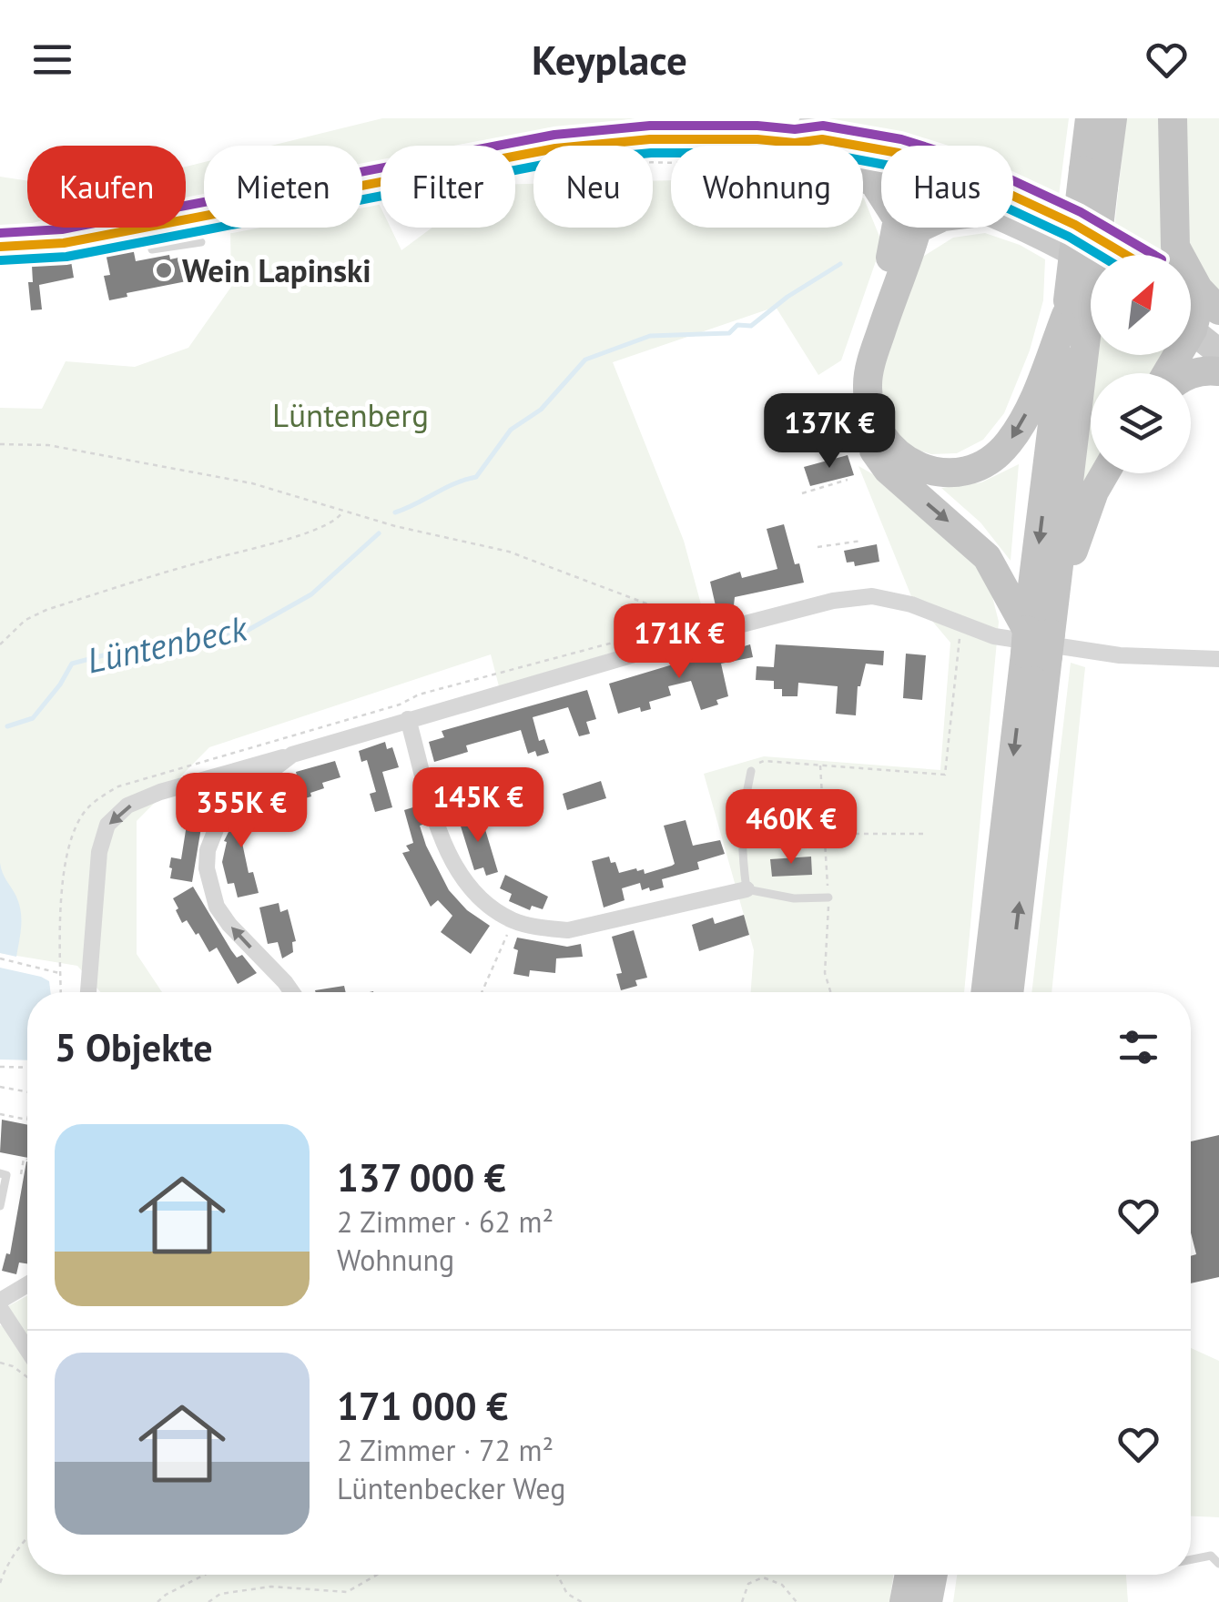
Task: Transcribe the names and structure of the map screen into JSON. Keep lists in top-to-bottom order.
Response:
{
  "water": ["Lüntenbeck"],
  "parks": ["Lüntenberg"],
  "places": ["Wein Lapinski"],
  "north": "top right",
  "page": {
    "header": "Keyplace",
    "chip": [
      "Kaufen",
      "Mieten",
      "Filter",
      "Neu",
      "Wohnung",
      "Haus"
    ],
    "price": [
      "137K €",
      "171K €",
      "145K €",
      "355K €",
      "460K €"
    ],
    "heading": "5 Objekte",
    "list": [
      {
        "name": "137 000 €",
        "note": "2 Zimmer · 62 m² · Wohnung"
      },
      {
        "name": "171 000 €",
        "note": "2 Zimmer · 72 m² · Lüntenbecker Weg"
      }
    ]
  }
}
